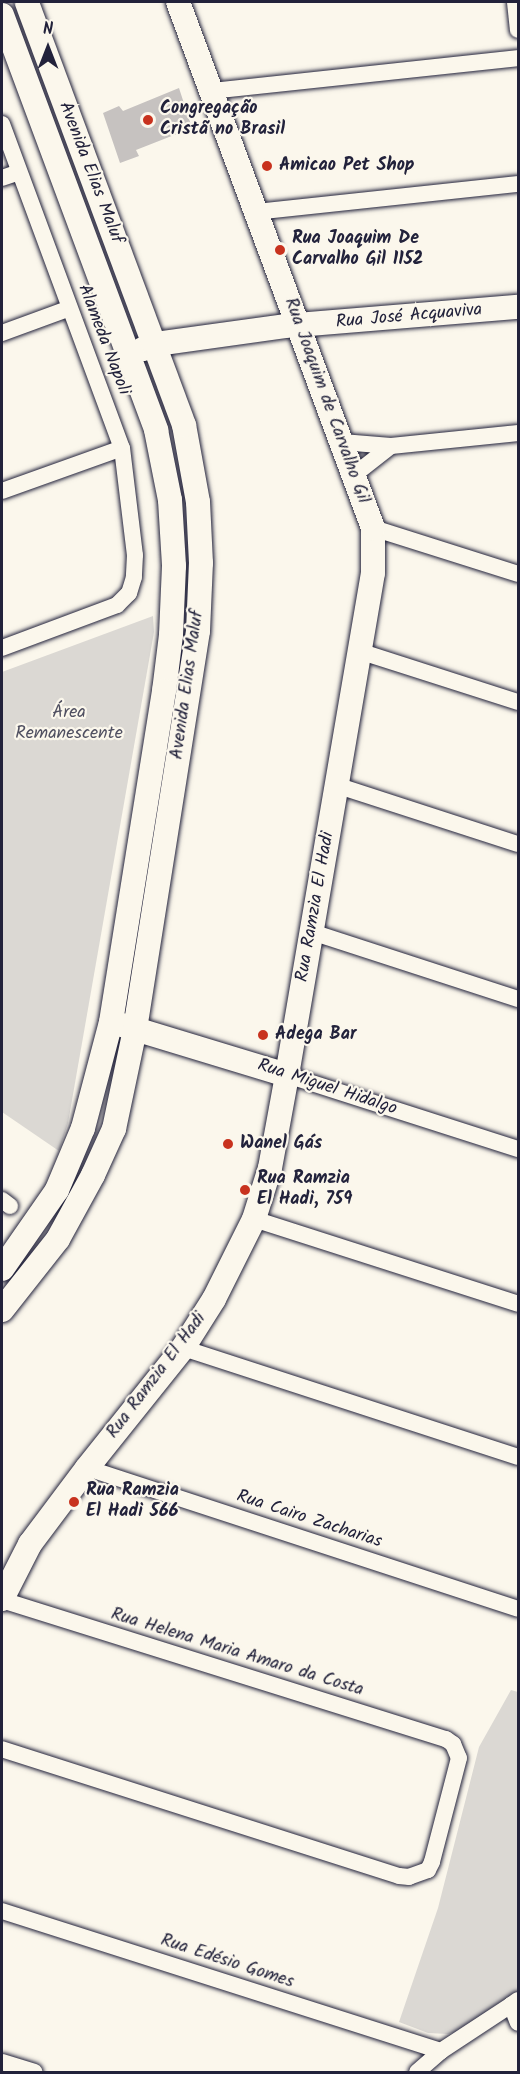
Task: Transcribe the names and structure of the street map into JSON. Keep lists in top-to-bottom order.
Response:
{
  "streets": {
    "street": [
      "Avenida Elias Maluf",
      "Rua José Acquaviva",
      "Alameda Napoli",
      "Rua Joaquim de Carvalho Gil",
      "Rua Ramzia El Hadi",
      "Rua Miguel Hidalgo",
      "Rua Cairo Zacharias",
      "Rua Helena Maria Amaro da Costa",
      "Rua Edésio Gomes"
    ]
  },
  "crossings": [
    ["Avenida Elias Maluf", "Rua José Acquaviva"],
    ["Avenida Elias Maluf", "Rua Miguel Hidalgo"],
    ["Rua José Acquaviva", "Rua Joaquim de Carvalho Gil"],
    ["Rua Joaquim de Carvalho Gil", "Rua Ramzia El Hadi"],
    ["Rua Ramzia El Hadi", "Rua Miguel Hidalgo"],
    ["Rua Ramzia El Hadi", "Rua Cairo Zacharias"],
    ["Rua Ramzia El Hadi", "Rua Helena Maria Amaro da Costa"]
  ],
  "parks": ["Área Remanescente"],
  "places": [
    "Congregação Cristã no Brasil",
    "Amicao Pet Shop",
    "Rua Joaquim De Carvalho Gil 1152",
    "Adega Bar",
    "Wanel Gás",
    "Rua Ramzia El Hadi, 759",
    "Rua Ramzia El Hadi 566"
  ],
  "north": "top"
}
